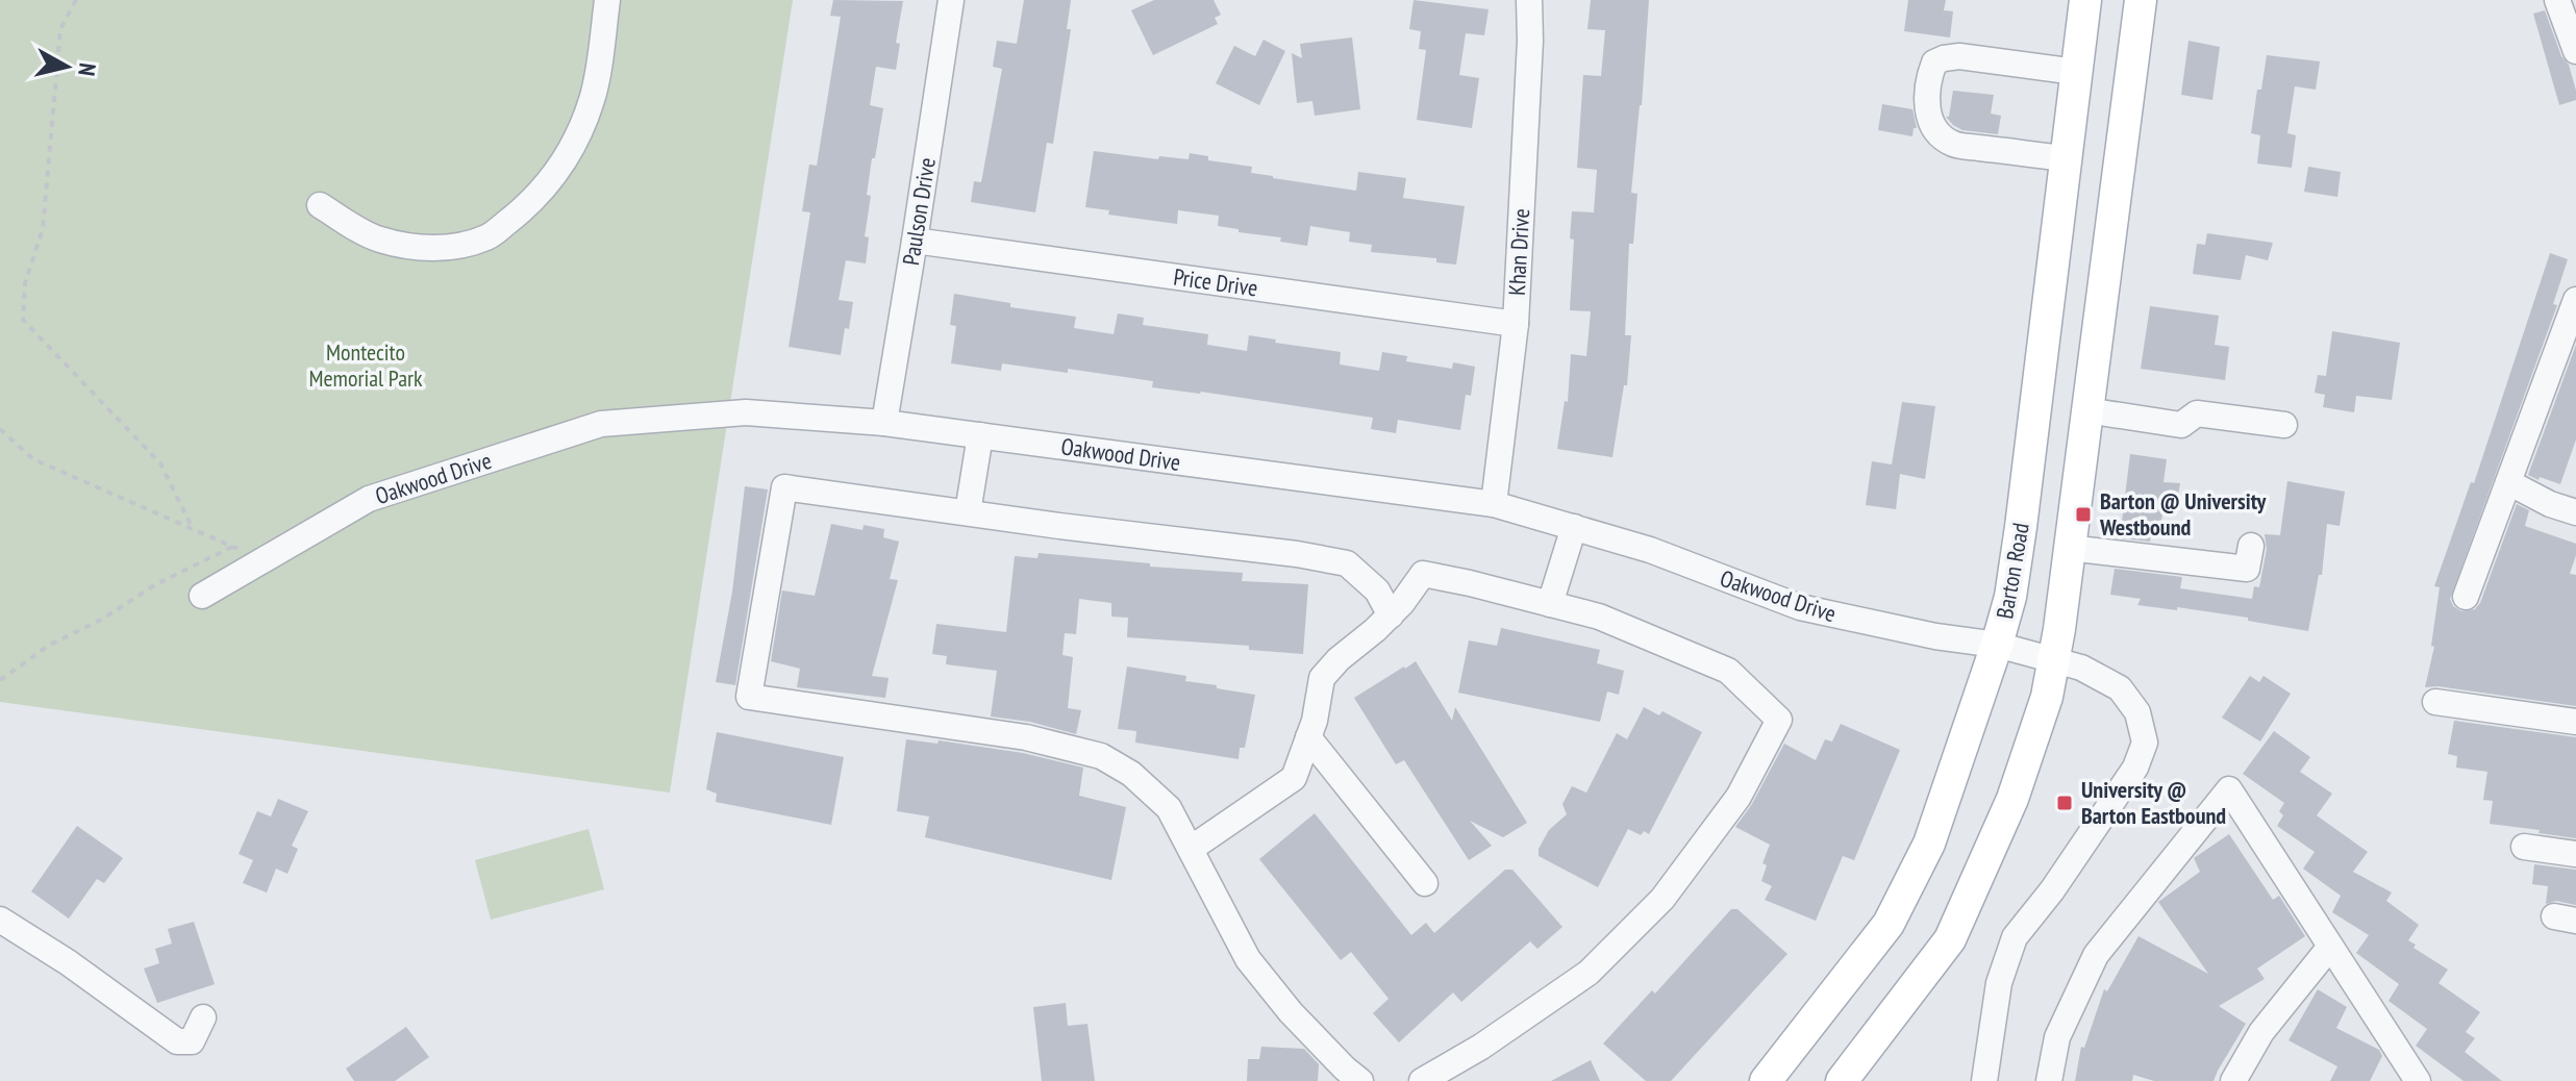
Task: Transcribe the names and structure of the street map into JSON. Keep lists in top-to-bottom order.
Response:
{
  "streets": {
    "main road": ["Barton Road"],
    "street": [
      "Paulson Drive",
      "Khan Drive",
      "Price Drive",
      "Oakwood Drive"
    ]
  },
  "crossings": [
    ["Paulson Drive", "Price Drive"],
    ["Paulson Drive", "Oakwood Drive"],
    ["Khan Drive", "Price Drive"],
    ["Khan Drive", "Oakwood Drive"],
    ["Oakwood Drive", "Barton Road"]
  ],
  "parks": ["Montecito Memorial Park"],
  "places": {
    "transit": ["Barton @ University Westbound", "University @ Barton Eastbound"]
  },
  "north": "right"
}
